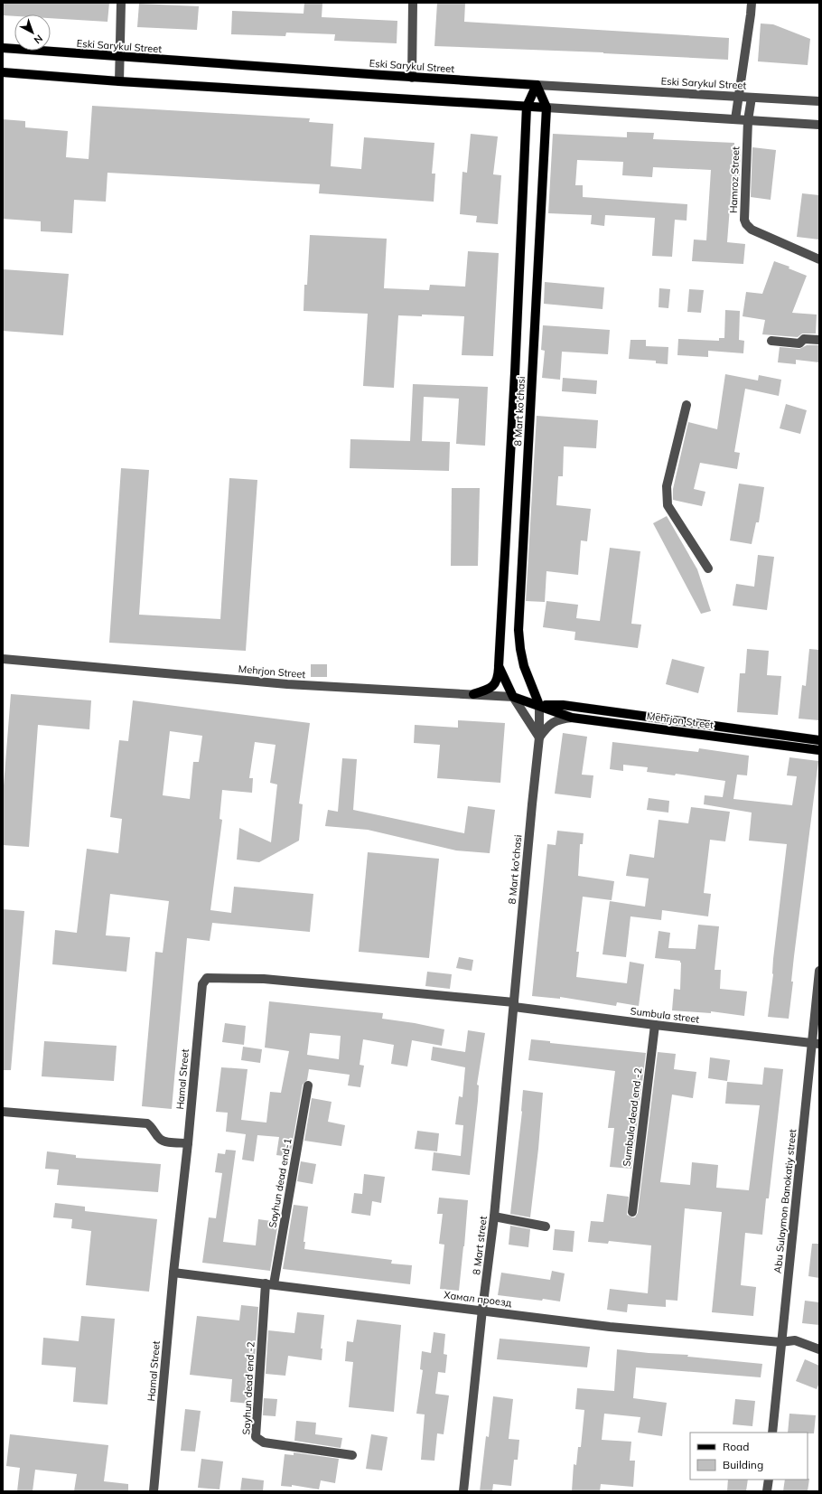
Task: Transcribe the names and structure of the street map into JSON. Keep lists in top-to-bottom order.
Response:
{
  "streets": {
    "main road": ["Eski Sarykul Street", "8 Mart ko'chasi", "Mehrjon Street"],
    "street": [
      "Hamroz Street",
      "Sumbula street",
      "Hamal Street",
      "Sumbula dead end -2",
      "Sayhun dead end-1",
      "Abu Sulaymon Banokatiy street",
      "8 Mart street",
      "Хамал проезд",
      "Sayhun dead end -2"
    ]
  },
  "crossings": [
    ["Eski Sarykul Street", "Hamroz Street"],
    ["Eski Sarykul Street", "8 Mart ko'chasi"],
    ["8 Mart ko'chasi", "Mehrjon Street"],
    ["8 Mart ko'chasi", "Sumbula street"],
    ["8 Mart ko'chasi", "Hamal Street"],
    ["8 Mart ko'chasi", "8 Mart street"],
    ["Sumbula street", "Hamal Street"],
    ["Sumbula street", "Sumbula dead end -2"],
    ["Sumbula street", "Abu Sulaymon Banokatiy street"],
    ["Sumbula street", "8 Mart street"],
    ["Hamal Street", "8 Mart street"],
    ["Hamal Street", "Хамал проезд"],
    ["Sayhun dead end-1", "Хамал проезд"],
    ["Sayhun dead end-1", "Sayhun dead end -2"],
    ["Abu Sulaymon Banokatiy street", "Хамал проезд"],
    ["8 Mart street", "Хамал проезд"],
    ["Хамал проезд", "Sayhun dead end -2"]
  ],
  "legend": ["Road", "Building"],
  "north": "bottom right"
}
